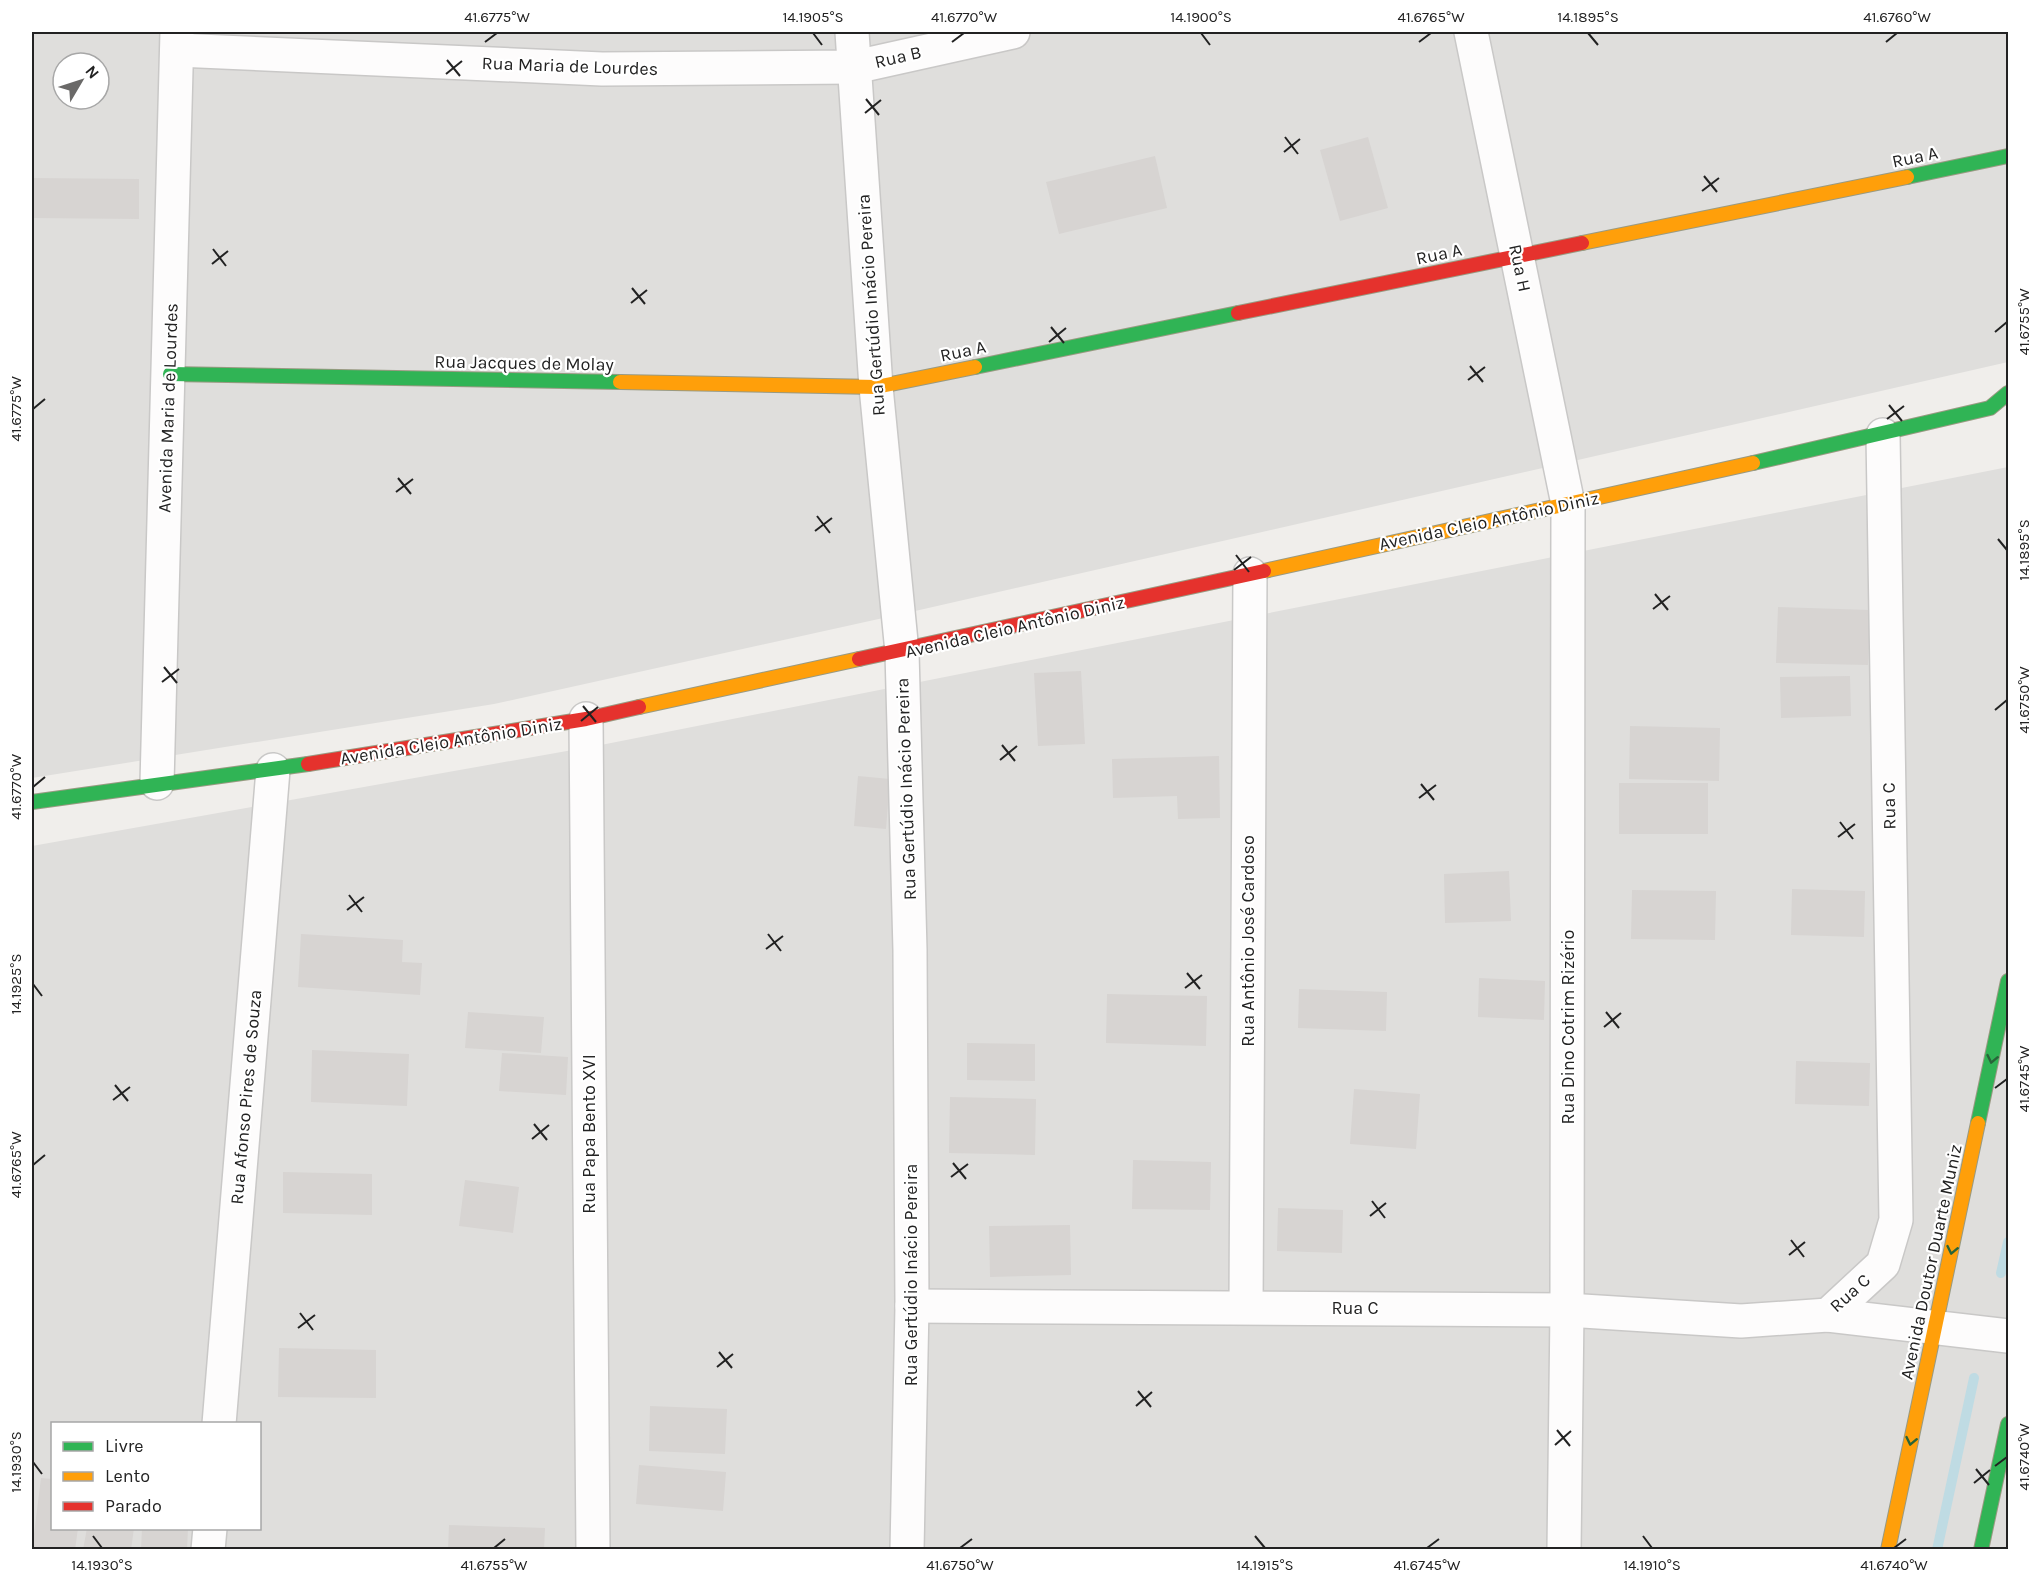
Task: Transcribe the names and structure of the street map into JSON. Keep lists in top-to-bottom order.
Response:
{
  "streets": {
    "street": [
      "Rua B",
      "Rua Maria de Lourdes",
      "Rua A",
      "Rua H",
      "Rua Gertúdio Inácio Pereira",
      "Rua Jacques de Molay",
      "Avenida Maria de Lourdes",
      "Avenida Cleio Antônio Diniz",
      "Rua C",
      "Rua Antônio José Cardoso",
      "Rua Dino Cotrim Rizério",
      "Rua Afonso Pires de Souza",
      "Rua Papa Bento XVI",
      "Avenida Doutor Duarte Muniz"
    ]
  },
  "crossings": [
    ["Rua B", "Rua Maria de Lourdes"],
    ["Rua B", "Rua Gertúdio Inácio Pereira"],
    ["Rua Maria de Lourdes", "Rua Gertúdio Inácio Pereira"],
    ["Rua Maria de Lourdes", "Avenida Maria de Lourdes"],
    ["Rua A", "Rua H"],
    ["Rua A", "Rua Gertúdio Inácio Pereira"],
    ["Rua A", "Rua Jacques de Molay"],
    ["Rua H", "Avenida Cleio Antônio Diniz"],
    ["Rua H", "Rua Dino Cotrim Rizério"],
    ["Rua Gertúdio Inácio Pereira", "Rua Jacques de Molay"],
    ["Rua Gertúdio Inácio Pereira", "Avenida Cleio Antônio Diniz"],
    ["Rua Gertúdio Inácio Pereira", "Rua C"],
    ["Rua Jacques de Molay", "Avenida Maria de Lourdes"],
    ["Avenida Maria de Lourdes", "Avenida Cleio Antônio Diniz"],
    ["Avenida Cleio Antônio Diniz", "Rua C"],
    ["Avenida Cleio Antônio Diniz", "Rua Antônio José Cardoso"],
    ["Avenida Cleio Antônio Diniz", "Rua Dino Cotrim Rizério"],
    ["Avenida Cleio Antônio Diniz", "Rua Afonso Pires de Souza"],
    ["Avenida Cleio Antônio Diniz", "Rua Papa Bento XVI"],
    ["Rua C", "Rua Antônio José Cardoso"],
    ["Rua C", "Rua Dino Cotrim Rizério"]
  ],
  "one_way": ["Avenida Doutor Duarte Muniz"],
  "legend": ["Livre", "Lento", "Parado"],
  "north": "top right",
  "coordinates": [
    "41.6775°W",
    "14.1905°S",
    "41.6770°W",
    "14.1900°S",
    "41.6765°W",
    "14.1895°S",
    "41.6760°W",
    "41.6755°W",
    "41.6750°W",
    "14.1925°S",
    "41.6745°W",
    "41.6740°W",
    "14.1930°S",
    "14.1915°S",
    "14.1910°S"
  ]
}
